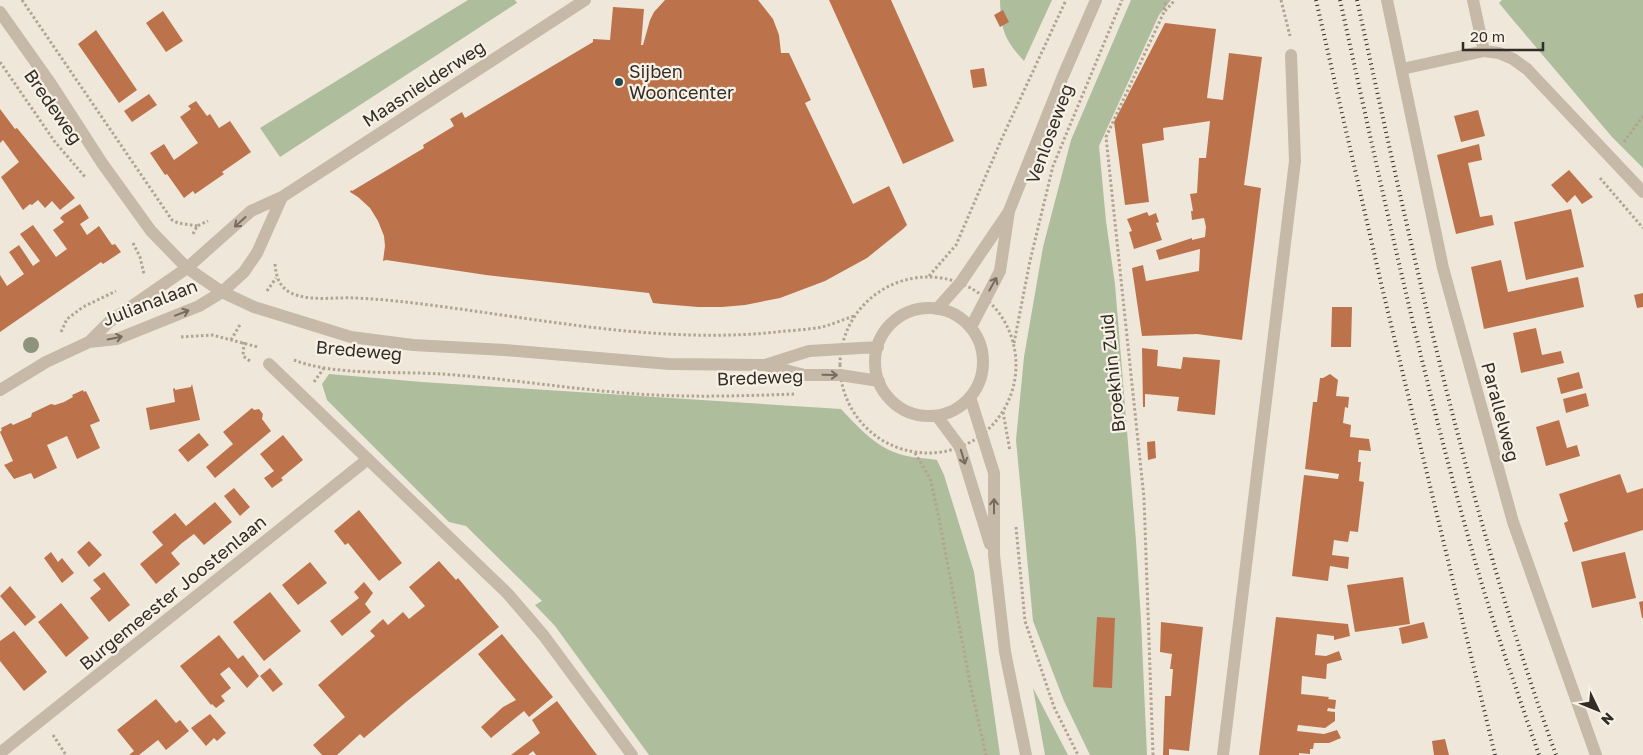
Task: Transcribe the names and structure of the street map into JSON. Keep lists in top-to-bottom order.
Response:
{
  "streets": {
    "street": [
      "Maasnielderweg",
      "Bredeweg",
      "Venloseweg",
      "Julianalaan",
      "Parallelweg",
      "Burgemeester Joostenlaan"
    ],
    "path": ["Broekhin Zuid"]
  },
  "crossings": [
    ["Maasnielderweg", "Bredeweg"],
    ["Maasnielderweg", "Julianalaan"],
    ["Bredeweg", "Venloseweg"],
    ["Bredeweg", "Julianalaan"]
  ],
  "places": ["Sijben Wooncenter"],
  "scale_bar": "20 m",
  "north": "bottom right"
}
